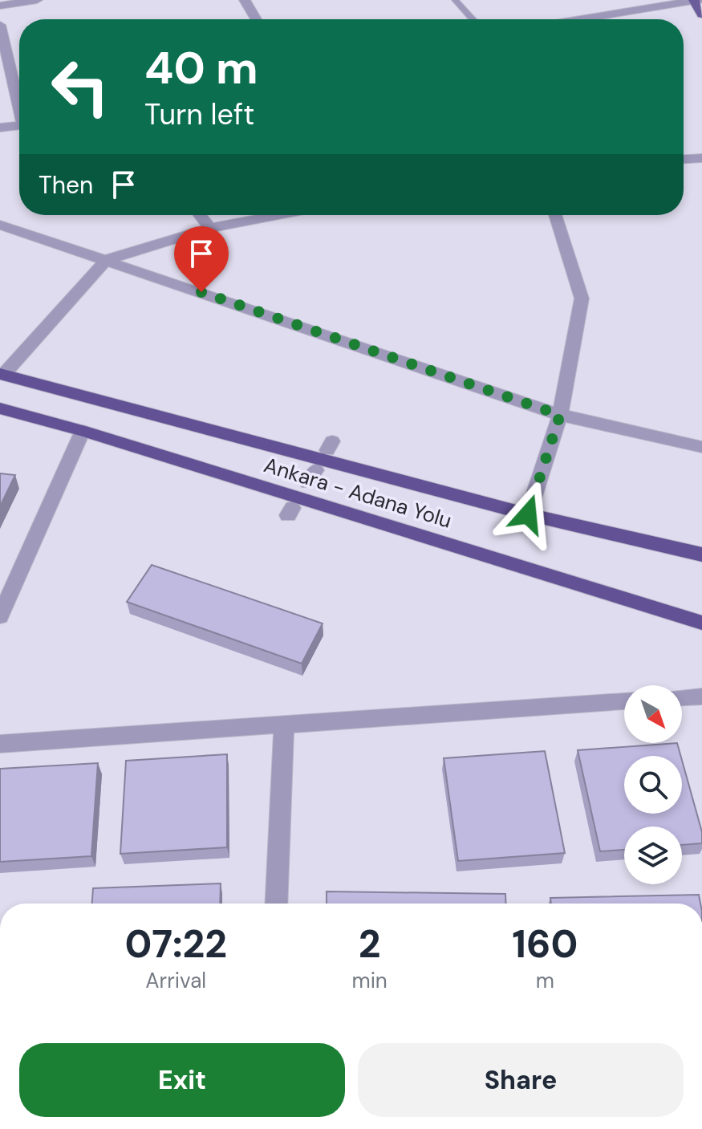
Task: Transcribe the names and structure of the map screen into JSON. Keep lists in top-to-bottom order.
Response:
{
  "streets": {
    "highway": ["Ankara - Adana Yolu"]
  },
  "north": "bottom right",
  "page": {
    "turn": ["40 m", "Turn left"],
    "then": "Then",
    "eta": [
      "07:22",
      "Arrival",
      "2",
      "min",
      "160",
      "m"
    ],
    "buttons": ["Exit", "Share"]
  }
}
